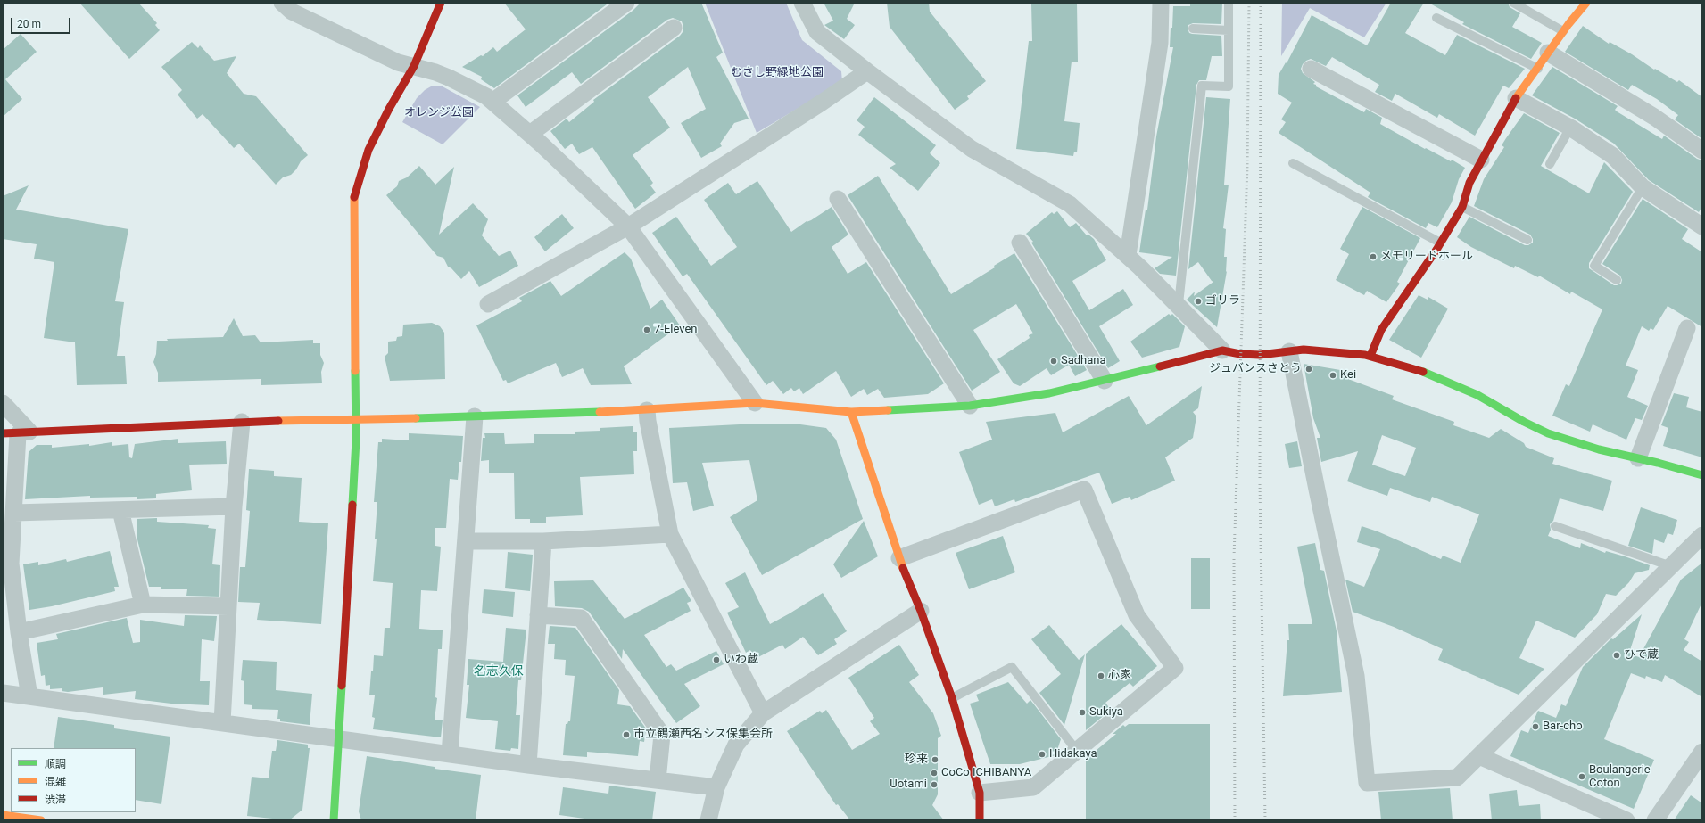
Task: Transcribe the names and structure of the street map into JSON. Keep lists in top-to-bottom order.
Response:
{
  "districts": ["名志久保"],
  "parks": ["むさし野緑地公園", "オレンジ公園"],
  "places": [
    "メモリードホール",
    "ゴリラ",
    "7-Eleven",
    "Sadhana",
    "ジュバンスさとう",
    "Kei",
    "ひで蔵",
    "いわ蔵",
    "心家",
    "Sukiya",
    "Bar-cho",
    "市立鶴瀬西名シス保集会所",
    "Hidakaya",
    "珍来",
    "CoCo ICHIBANYA",
    "Boulangerie Coton",
    "Uotami"
  ],
  "legend": ["順調", "混雑", "渋滞"],
  "scale_bar": "20 m"
}
